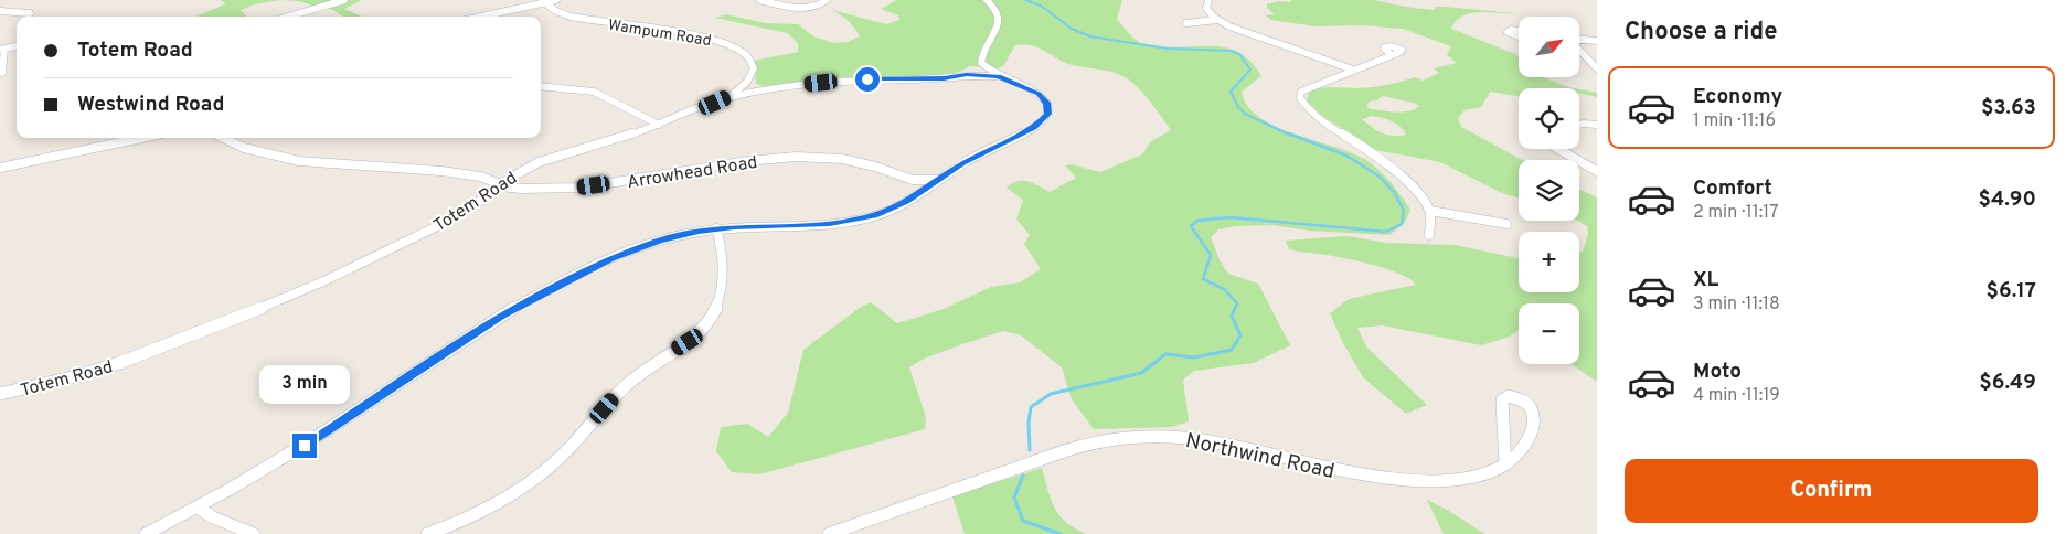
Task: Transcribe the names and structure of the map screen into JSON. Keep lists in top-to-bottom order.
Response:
{
  "streets": {
    "street": [
      "Wampum Road",
      "Arrowhead Road",
      "Totem Road",
      "Northwind Road"
    ]
  },
  "crossings": [
    ["Arrowhead Road", "Totem Road"]
  ],
  "north": "top right",
  "page": {
    "heading": "Choose a ride",
    "map_buttons": ["+", "−"],
    "banner": ["Totem Road", "Westwind Road"],
    "list": [
      {
        "name": "Economy",
        "note": "1 min · 11:16",
        "value": "$3.63"
      },
      {
        "name": "Comfort",
        "note": "2 min · 11:17",
        "value": "$4.90"
      },
      {
        "name": "XL",
        "note": "3 min · 11:18",
        "value": "$6.17"
      },
      {
        "name": "Moto",
        "note": "4 min · 11:19",
        "value": "$6.49"
      }
    ],
    "bubble": "3 min",
    "buttons": "Confirm"
  }
}
